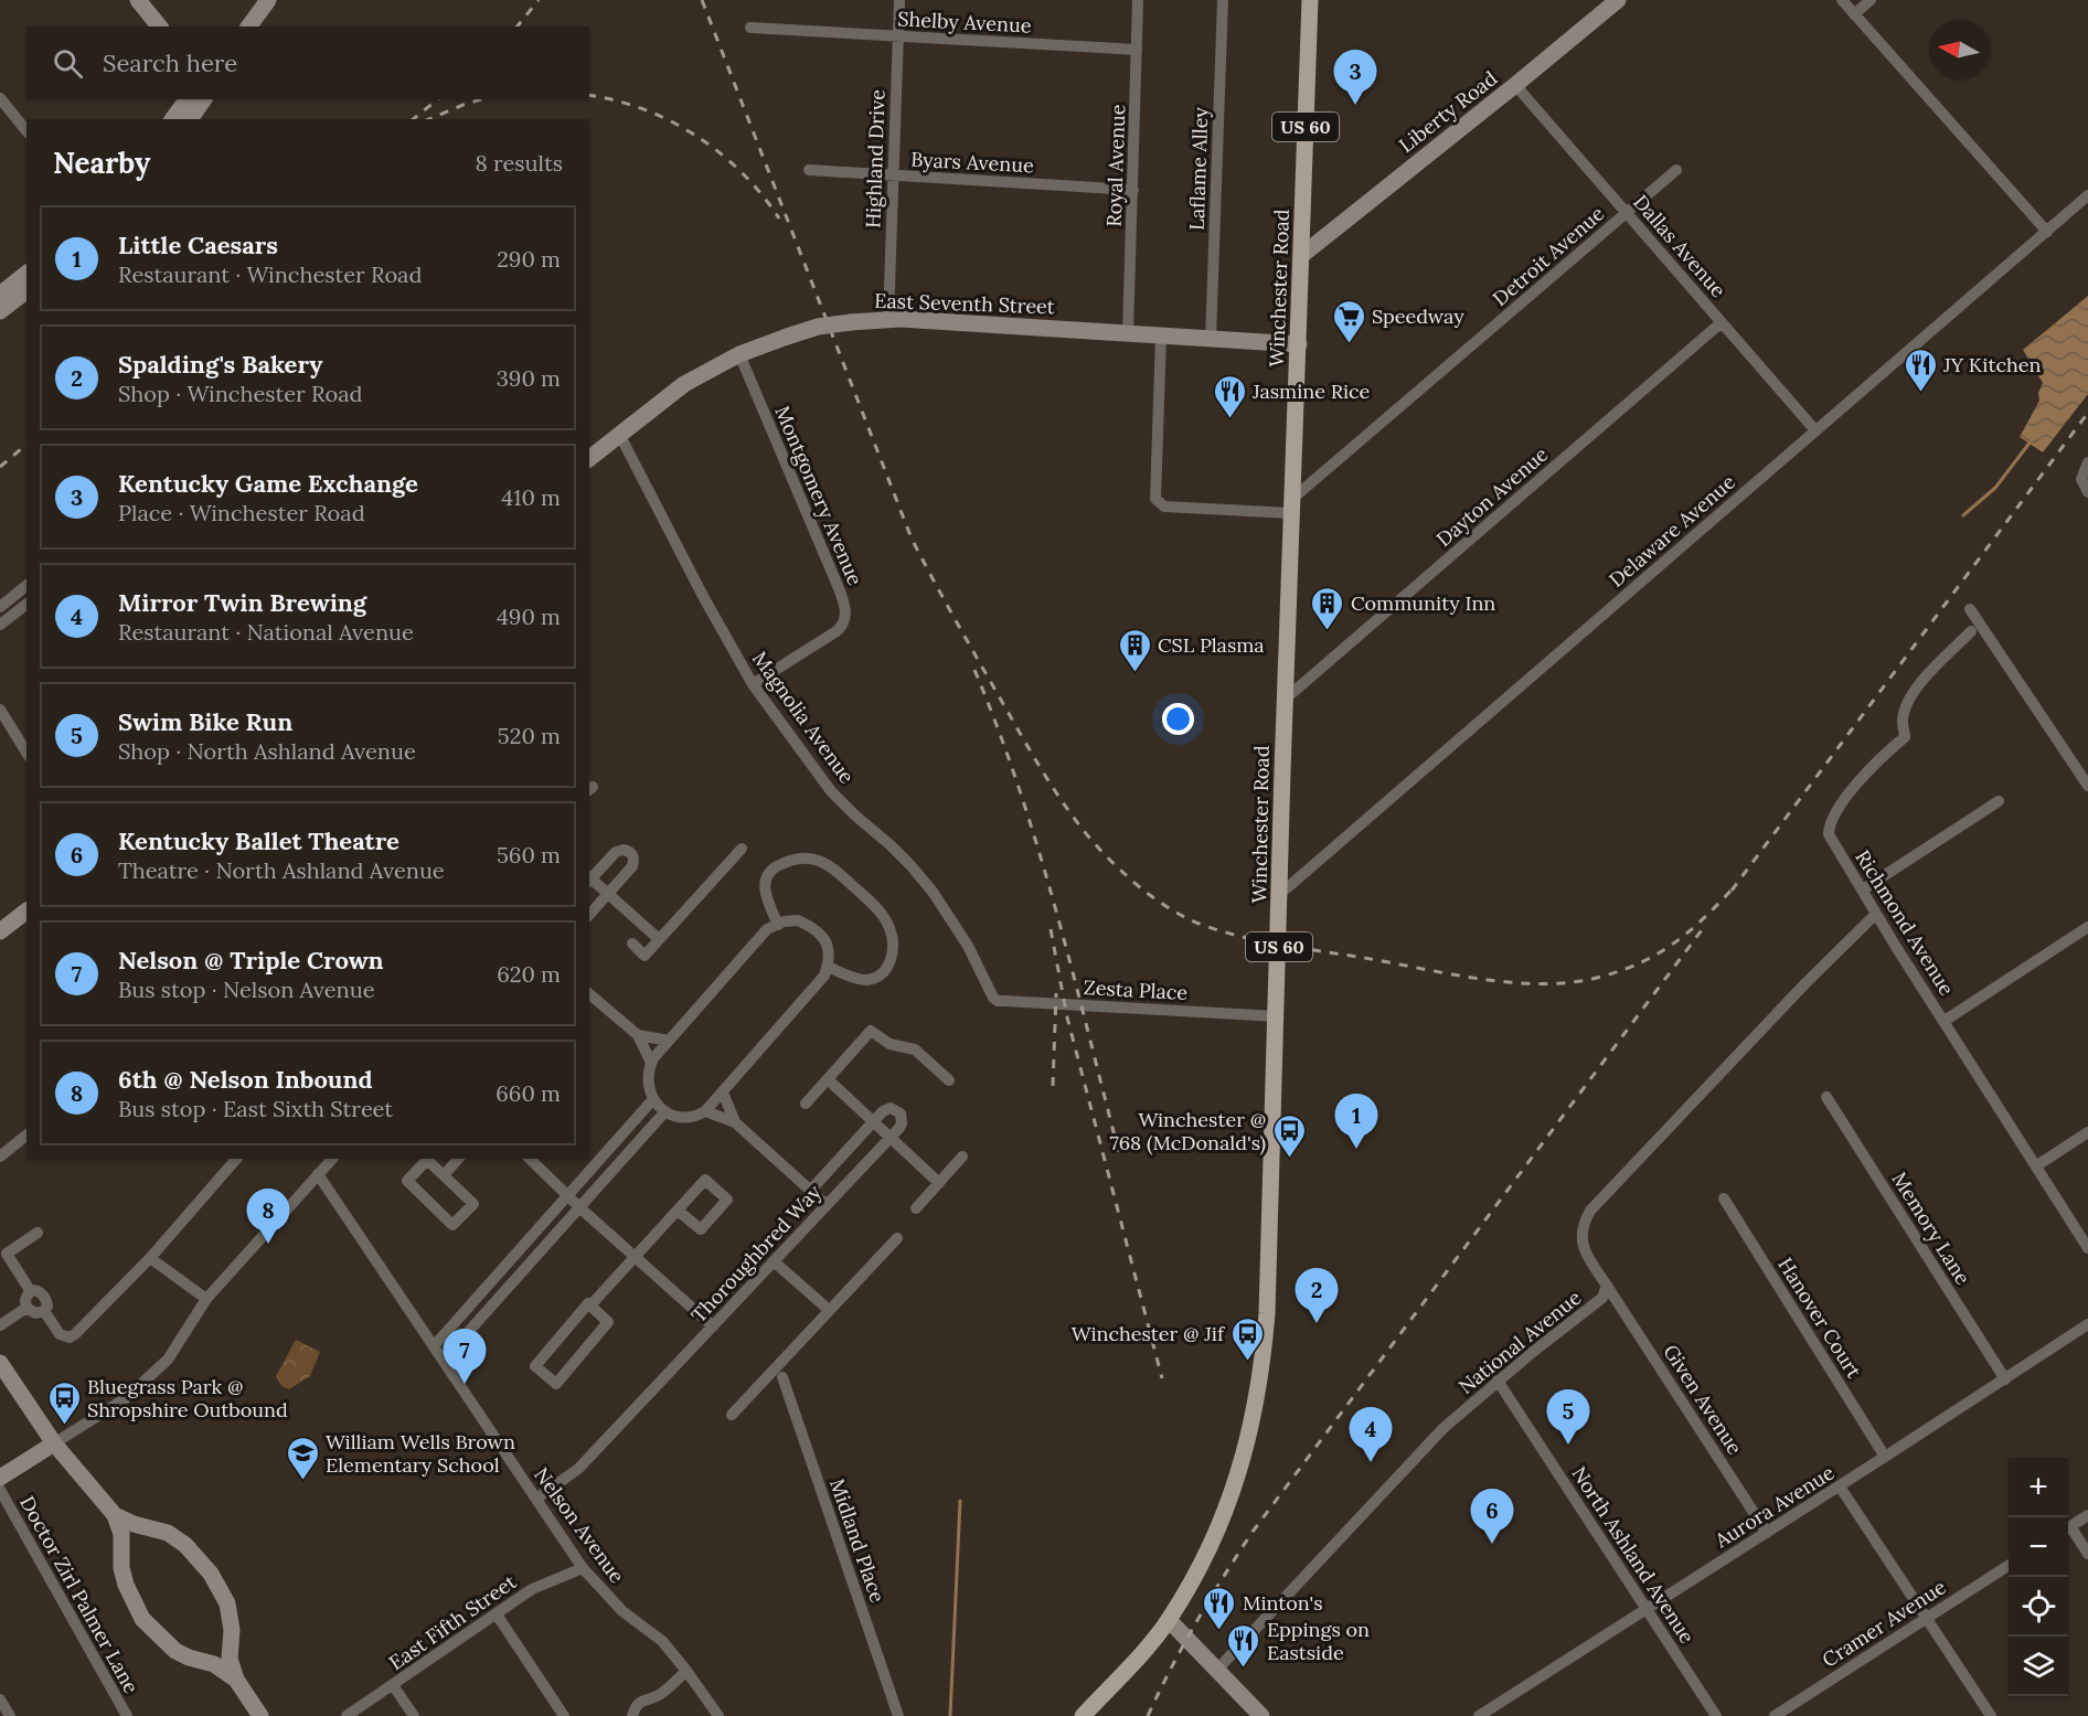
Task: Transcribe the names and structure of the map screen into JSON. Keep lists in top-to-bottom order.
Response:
{
  "streets": {
    "main road": ["US 60", "Winchester Road"],
    "street": [
      "Shelby Avenue",
      "Liberty Road",
      "Highland Drive",
      "Byars Avenue",
      "Royal Avenue",
      "Laflame Alley",
      "Dallas Avenue",
      "Detroit Avenue",
      "East Seventh Street",
      "Montgomery Avenue",
      "Dayton Avenue",
      "Delaware Avenue",
      "Magnolia Avenue",
      "Richmond Avenue",
      "Zesta Place",
      "Memory Lane",
      "Thoroughbred Way",
      "Hanover Court",
      "National Avenue",
      "Given Avenue",
      "Aurora Avenue",
      "Nelson Avenue",
      "Midland Place",
      "North Ashland Avenue",
      "Doctor Zirl Palmer Lane",
      "East Fifth Street",
      "Cramer Avenue"
    ]
  },
  "crossings": [
    ["Shelby Avenue", "Highland Drive"],
    ["Shelby Avenue", "Royal Avenue"],
    ["Liberty Road", "Dallas Avenue"],
    ["Liberty Road", "Winchester Road"],
    ["Highland Drive", "Byars Avenue"],
    ["Highland Drive", "East Seventh Street"],
    ["Byars Avenue", "Royal Avenue"],
    ["Royal Avenue", "East Seventh Street"],
    ["Laflame Alley", "East Seventh Street"],
    ["Dallas Avenue", "Detroit Avenue"],
    ["Dallas Avenue", "Dayton Avenue"],
    ["Dallas Avenue", "Delaware Avenue"],
    ["Detroit Avenue", "Winchester Road"],
    ["Winchester Road", "East Seventh Street"],
    ["Winchester Road", "Dayton Avenue"],
    ["Winchester Road", "Delaware Avenue"],
    ["Winchester Road", "Zesta Place"],
    ["East Seventh Street", "Montgomery Avenue"],
    ["East Seventh Street", "Magnolia Avenue"],
    ["Montgomery Avenue", "Magnolia Avenue"],
    ["Magnolia Avenue", "Zesta Place"],
    ["Richmond Avenue", "National Avenue"],
    ["Memory Lane", "Aurora Avenue"],
    ["Thoroughbred Way", "Nelson Avenue"],
    ["Hanover Court", "Aurora Avenue"],
    ["National Avenue", "Given Avenue"],
    ["National Avenue", "North Ashland Avenue"],
    ["Given Avenue", "Aurora Avenue"],
    ["Aurora Avenue", "North Ashland Avenue"],
    ["Nelson Avenue", "East Fifth Street"]
  ],
  "places": {
    "supermarket": ["Speedway"],
    "restaurant": [
      "JY Kitchen",
      "Jasmine Rice",
      "Minton's",
      "Eppings on Eastside"
    ],
    "building": ["Community Inn", "CSL Plasma"],
    "bus stop": ["Winchester @ 768 (McDonald's)", "Winchester @ Jif", "Bluegrass Park @ Shropshire Outbound"],
    "school or university": ["William Wells Brown Elementary School"]
  },
  "north": "left",
  "page": {
    "search": "Search here",
    "pins": [
      "3",
      "1",
      "8",
      "2",
      "7",
      "5",
      "4",
      "6"
    ],
    "heading": ["Nearby", "8 results"],
    "list": [
      {
        "mark": "1",
        "name": "Little Caesars",
        "note": "Restaurant · Winchester Road",
        "value": "290 m"
      },
      {
        "mark": "2",
        "name": "Spalding's Bakery",
        "note": "Shop · Winchester Road",
        "value": "390 m"
      },
      {
        "mark": "3",
        "name": "Kentucky Game Exchange",
        "note": "Place · Winchester Road",
        "value": "410 m"
      },
      {
        "mark": "4",
        "name": "Mirror Twin Brewing",
        "note": "Restaurant · National Avenue",
        "value": "490 m"
      },
      {
        "mark": "5",
        "name": "Swim Bike Run",
        "note": "Shop · North Ashland Avenue",
        "value": "520 m"
      },
      {
        "mark": "6",
        "name": "Kentucky Ballet Theatre",
        "note": "Theatre · North Ashland Avenue",
        "value": "560 m"
      },
      {
        "mark": "7",
        "name": "Nelson @ Triple Crown",
        "note": "Bus stop · Nelson Avenue",
        "value": "620 m"
      },
      {
        "mark": "8",
        "name": "6th @ Nelson Inbound",
        "note": "Bus stop · East Sixth Street",
        "value": "660 m"
      }
    ],
    "map_buttons": ["+", "−"]
  }
}
